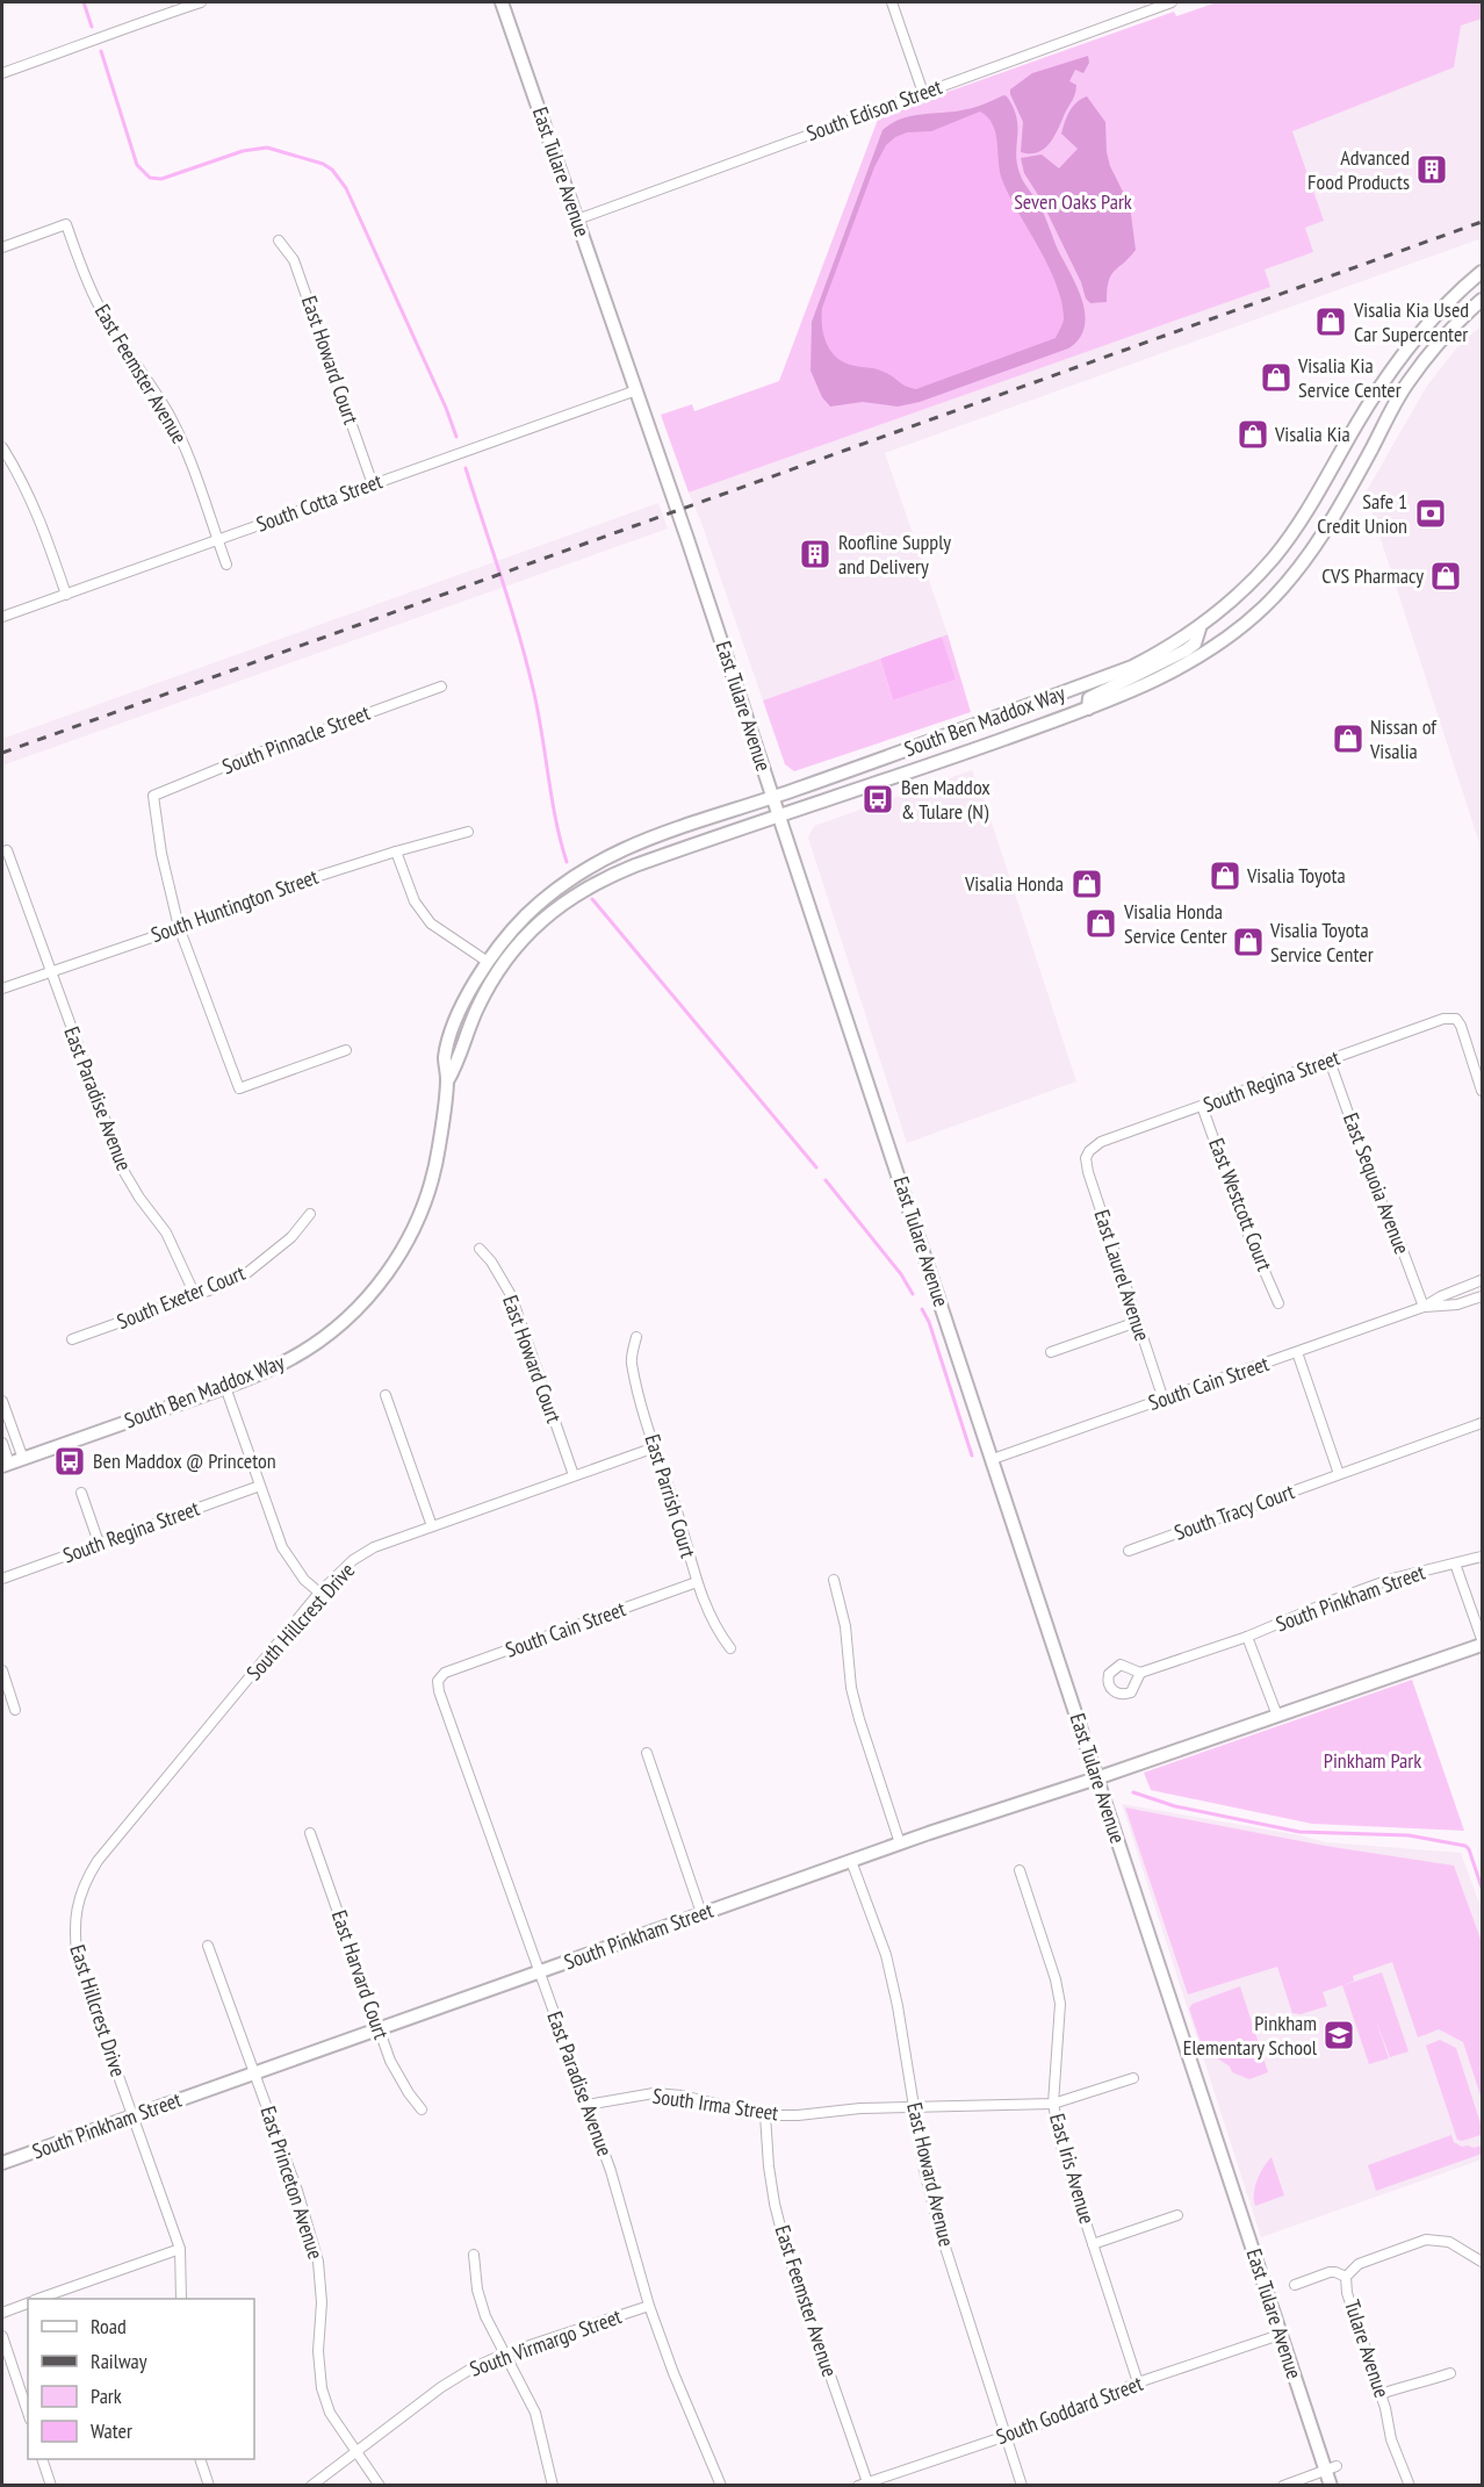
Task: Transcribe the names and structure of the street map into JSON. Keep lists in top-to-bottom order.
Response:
{
  "streets": {
    "street": [
      "South Edison Street",
      "East Tulare Avenue",
      "East Howard Court",
      "East Feemster Avenue",
      "South Cotta Street",
      "South Ben Maddox Way",
      "South Pinnacle Street",
      "South Huntington Street",
      "South Regina Street",
      "East Paradise Avenue",
      "East Sequoia Avenue",
      "East Westcott Court",
      "East Laurel Avenue",
      "South Exeter Court",
      "South Cain Street",
      "East Parrish Court",
      "South Tracy Court",
      "South Pinkham Street",
      "South Hillcrest Drive",
      "East Harvard Court",
      "East Hillcrest Drive",
      "South Irma Street",
      "East Iris Avenue",
      "East Howard Avenue",
      "East Princeton Avenue",
      "South Virmargo Street",
      "Tulare Avenue",
      "South Goddard Street"
    ]
  },
  "crossings": [
    ["South Edison Street", "East Tulare Avenue"],
    ["East Tulare Avenue", "South Cotta Street"],
    ["East Tulare Avenue", "South Ben Maddox Way"],
    ["East Tulare Avenue", "South Cain Street"],
    ["East Tulare Avenue", "South Pinkham Street"],
    ["East Tulare Avenue", "Tulare Avenue"],
    ["East Tulare Avenue", "South Goddard Street"],
    ["East Howard Court", "South Cotta Street"],
    ["East Howard Court", "South Hillcrest Drive"],
    ["East Feemster Avenue", "South Cotta Street"],
    ["East Feemster Avenue", "South Irma Street"],
    ["East Feemster Avenue", "South Goddard Street"],
    ["South Pinnacle Street", "South Huntington Street"],
    ["South Huntington Street", "East Paradise Avenue"],
    ["South Regina Street", "East Sequoia Avenue"],
    ["South Regina Street", "East Westcott Court"],
    ["South Regina Street", "East Laurel Avenue"],
    ["East Paradise Avenue", "South Exeter Court"],
    ["East Paradise Avenue", "South Cain Street"],
    ["East Paradise Avenue", "South Pinkham Street"],
    ["East Paradise Avenue", "South Irma Street"],
    ["East Paradise Avenue", "South Virmargo Street"],
    ["East Sequoia Avenue", "South Cain Street"],
    ["East Laurel Avenue", "South Cain Street"],
    ["South Cain Street", "East Parrish Court"],
    ["East Parrish Court", "South Hillcrest Drive"],
    ["South Pinkham Street", "East Harvard Court"],
    ["South Pinkham Street", "East Hillcrest Drive"],
    ["South Pinkham Street", "East Howard Avenue"],
    ["South Pinkham Street", "East Princeton Avenue"],
    ["South Hillcrest Drive", "East Hillcrest Drive"],
    ["South Irma Street", "East Iris Avenue"],
    ["South Irma Street", "East Howard Avenue"],
    ["East Iris Avenue", "South Goddard Street"],
    ["East Howard Avenue", "South Goddard Street"],
    ["East Princeton Avenue", "South Virmargo Street"]
  ],
  "parks": ["Seven Oaks Park", "Pinkham Park"],
  "places": {
    "building": ["Advanced Food Products", "Roofline Supply and Delivery"],
    "shop": [
      "Visalia Kia Used Car Supercenter",
      "Visalia Kia Service Center",
      "Visalia Kia",
      "CVS Pharmacy",
      "Nissan of Visalia",
      "Visalia Toyota",
      "Visalia Honda",
      "Visalia Honda Service Center",
      "Visalia Toyota Service Center"
    ],
    "bank": ["Safe 1 Credit Union"],
    "bus stop": ["Ben Maddox & Tulare (N)", "Ben Maddox @ Princeton"],
    "school or university": ["Pinkham Elementary School"]
  },
  "legend": [
    "Road",
    "Railway",
    "Park",
    "Water"
  ]
}
